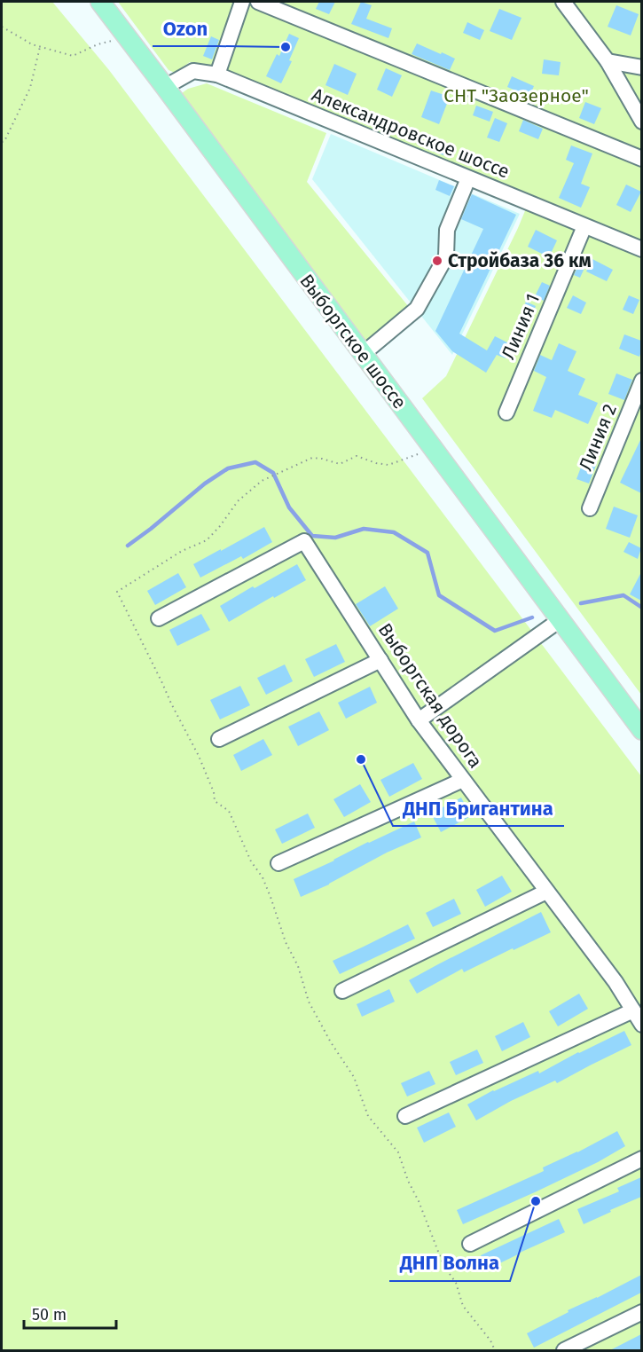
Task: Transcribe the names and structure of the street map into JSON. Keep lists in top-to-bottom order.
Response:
{
  "streets": {
    "main road": ["Выборгское шоссе"],
    "street": [
      "Александровское шоссе",
      "Линия 1",
      "Линия 2",
      "Выборгская дорога"
    ]
  },
  "crossings": [
    ["Александровское шоссе", "Линия 1"],
    ["Александровское шоссе", "Выборгское шоссе"]
  ],
  "parks": ["СНТ \"Заозерное\""],
  "places": [
    "Ozon",
    "Стройбаза 36 км",
    "ДНП Бригантина",
    "ДНП Волна"
  ],
  "scale_bar": "50 m"
}
